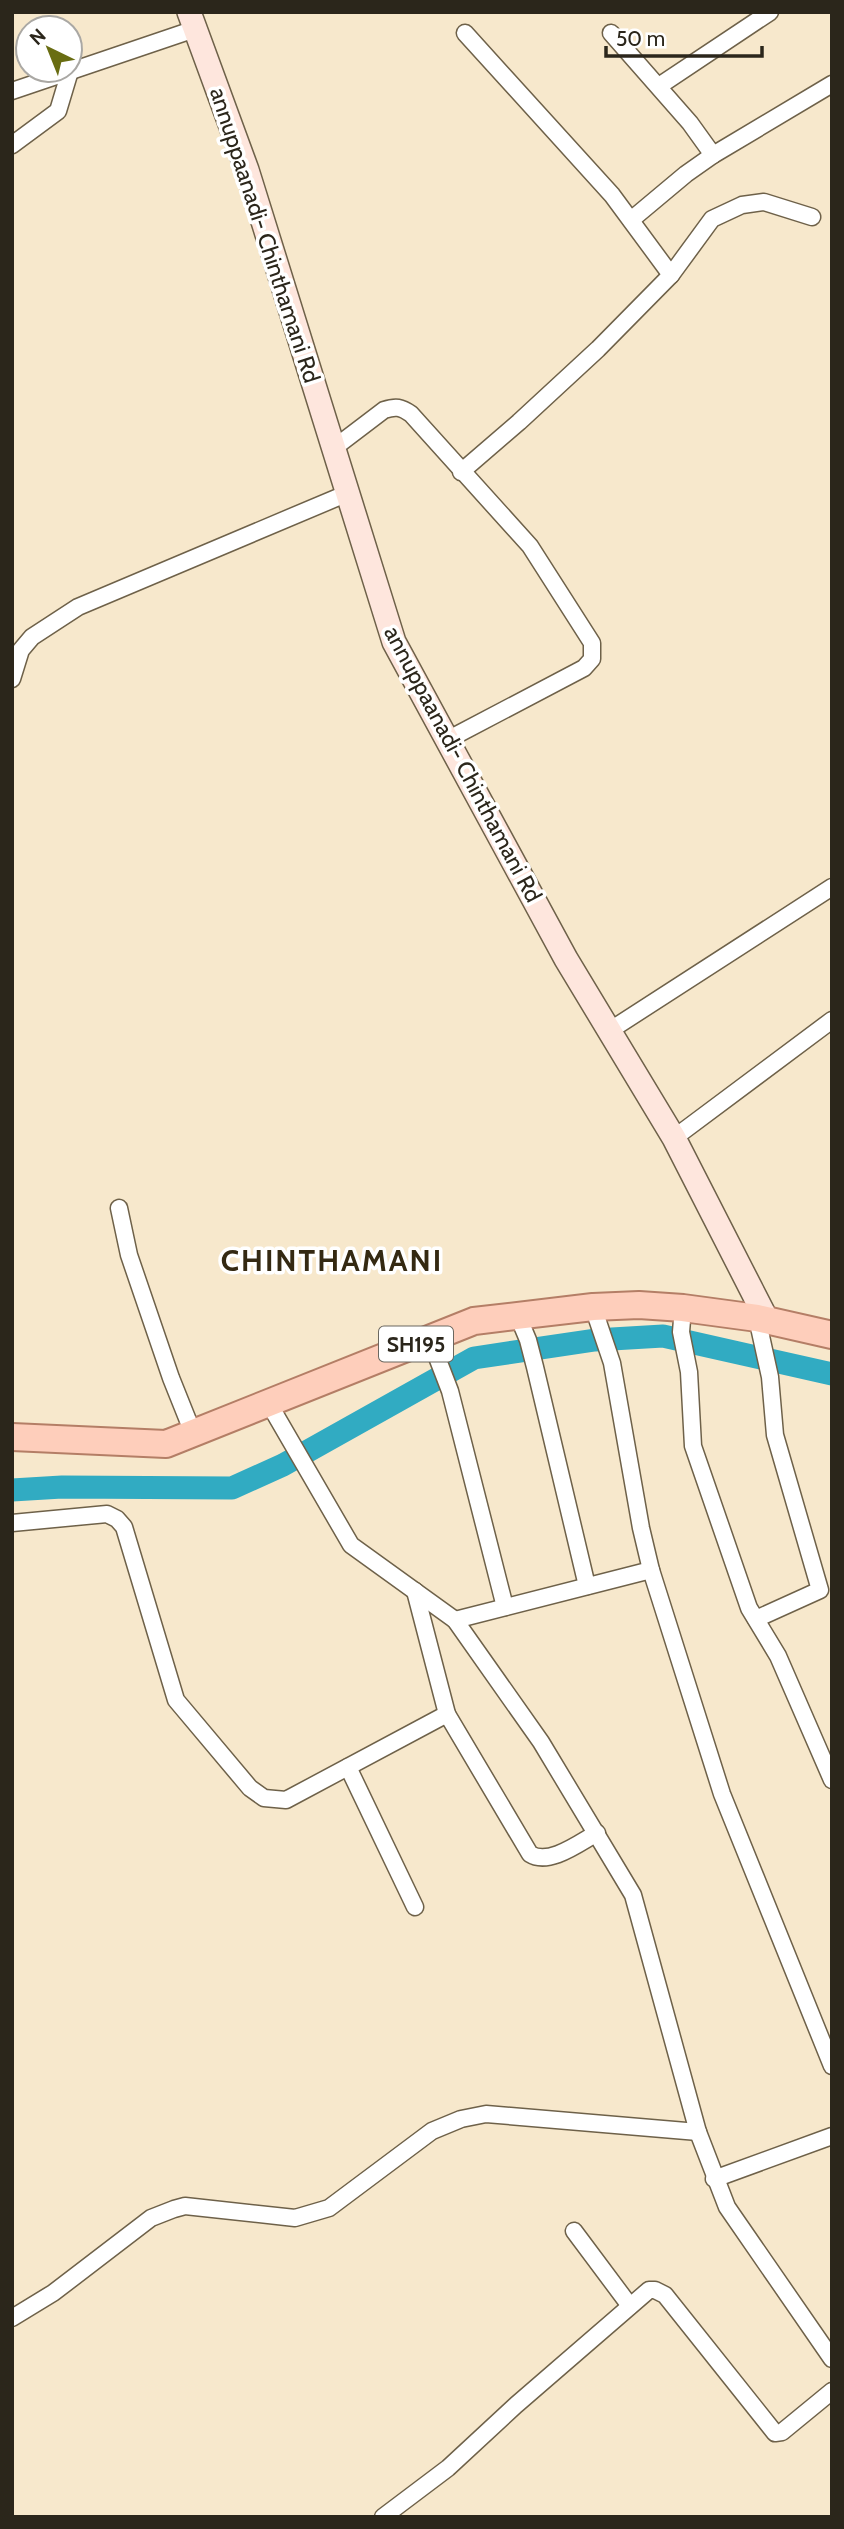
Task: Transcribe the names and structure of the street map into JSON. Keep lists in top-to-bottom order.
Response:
{
  "streets": {
    "main road": ["SH195"],
    "street": ["annuppaanadi- Chinthamani Rd"]
  },
  "crossings": [
    ["annuppaanadi- Chinthamani Rd", "SH195"]
  ],
  "districts": ["CHINTHAMANI"],
  "scale_bar": "50 m",
  "north": "top left"
}
